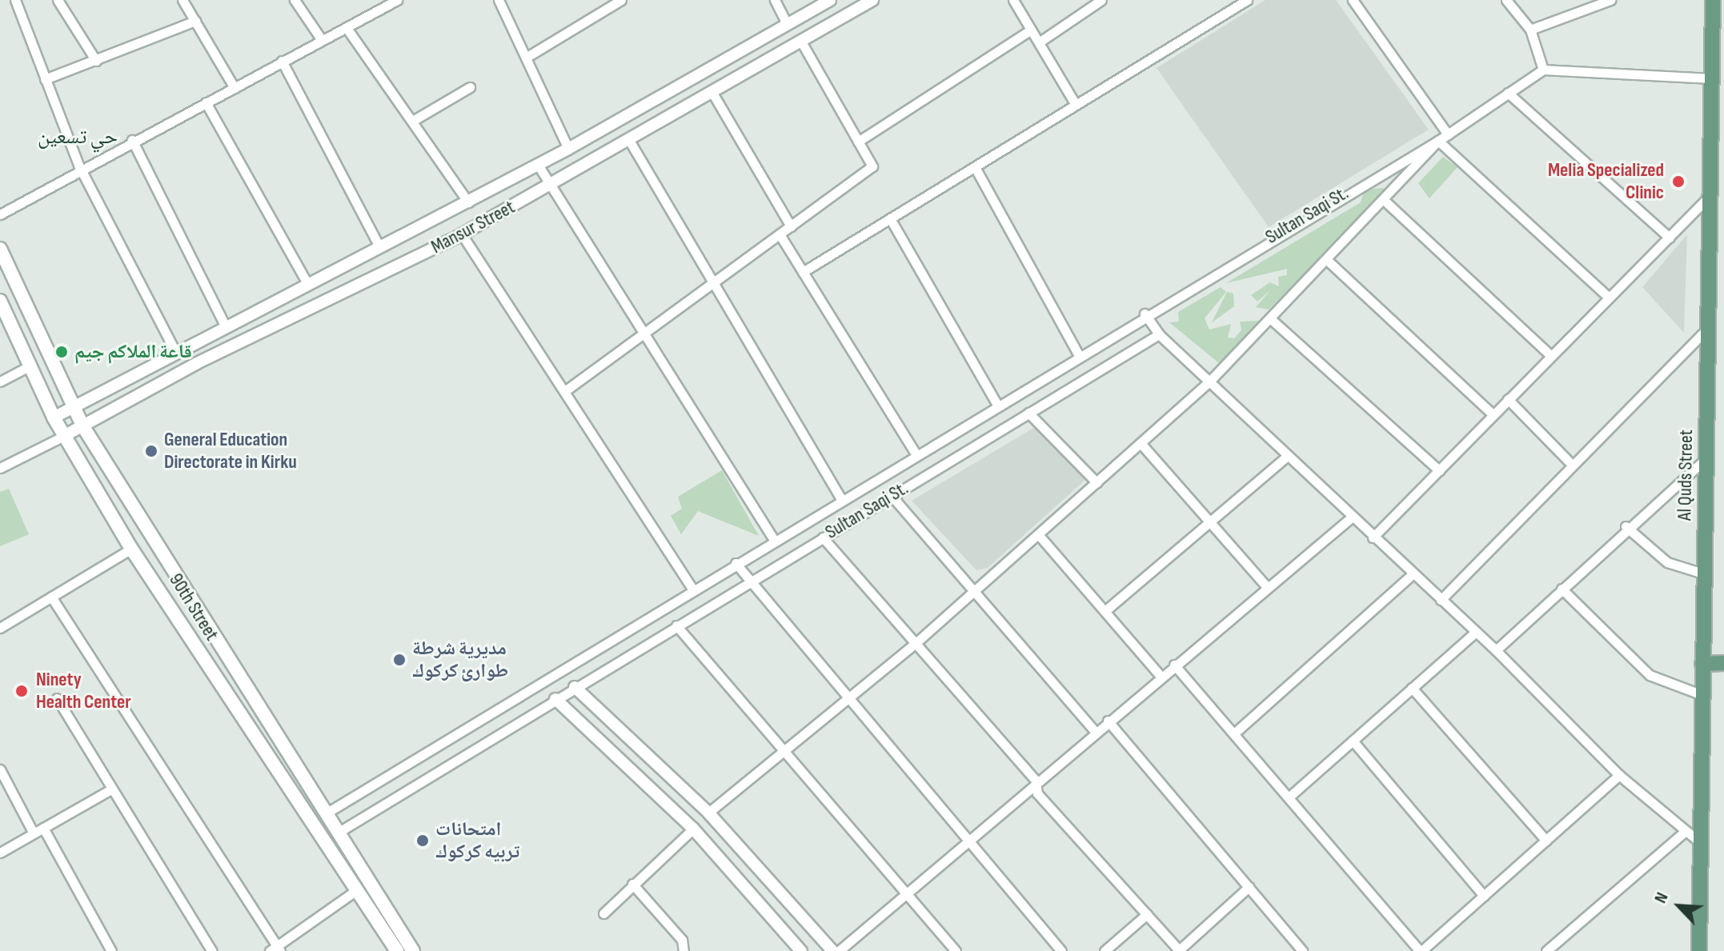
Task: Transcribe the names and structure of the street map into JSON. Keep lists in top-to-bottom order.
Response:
{
  "streets": {
    "main road": ["Al Quds Street", "90th Street"],
    "street": ["Sultan Saqi St.", "Mansur Street"]
  },
  "crossings": [
    ["Sultan Saqi St.", "90th Street"],
    ["Mansur Street", "90th Street"]
  ],
  "districts": ["حي تسعين"],
  "places": [
    "Melia Specialized Clinic",
    "قاعة الملاكم جيم",
    "General Education Directorate in Kirku",
    "مديرية شرطة طوارئ كركوك",
    "Ninety Health Center",
    "امتحانات تربيه كركوك"
  ],
  "north": "top left"
}
